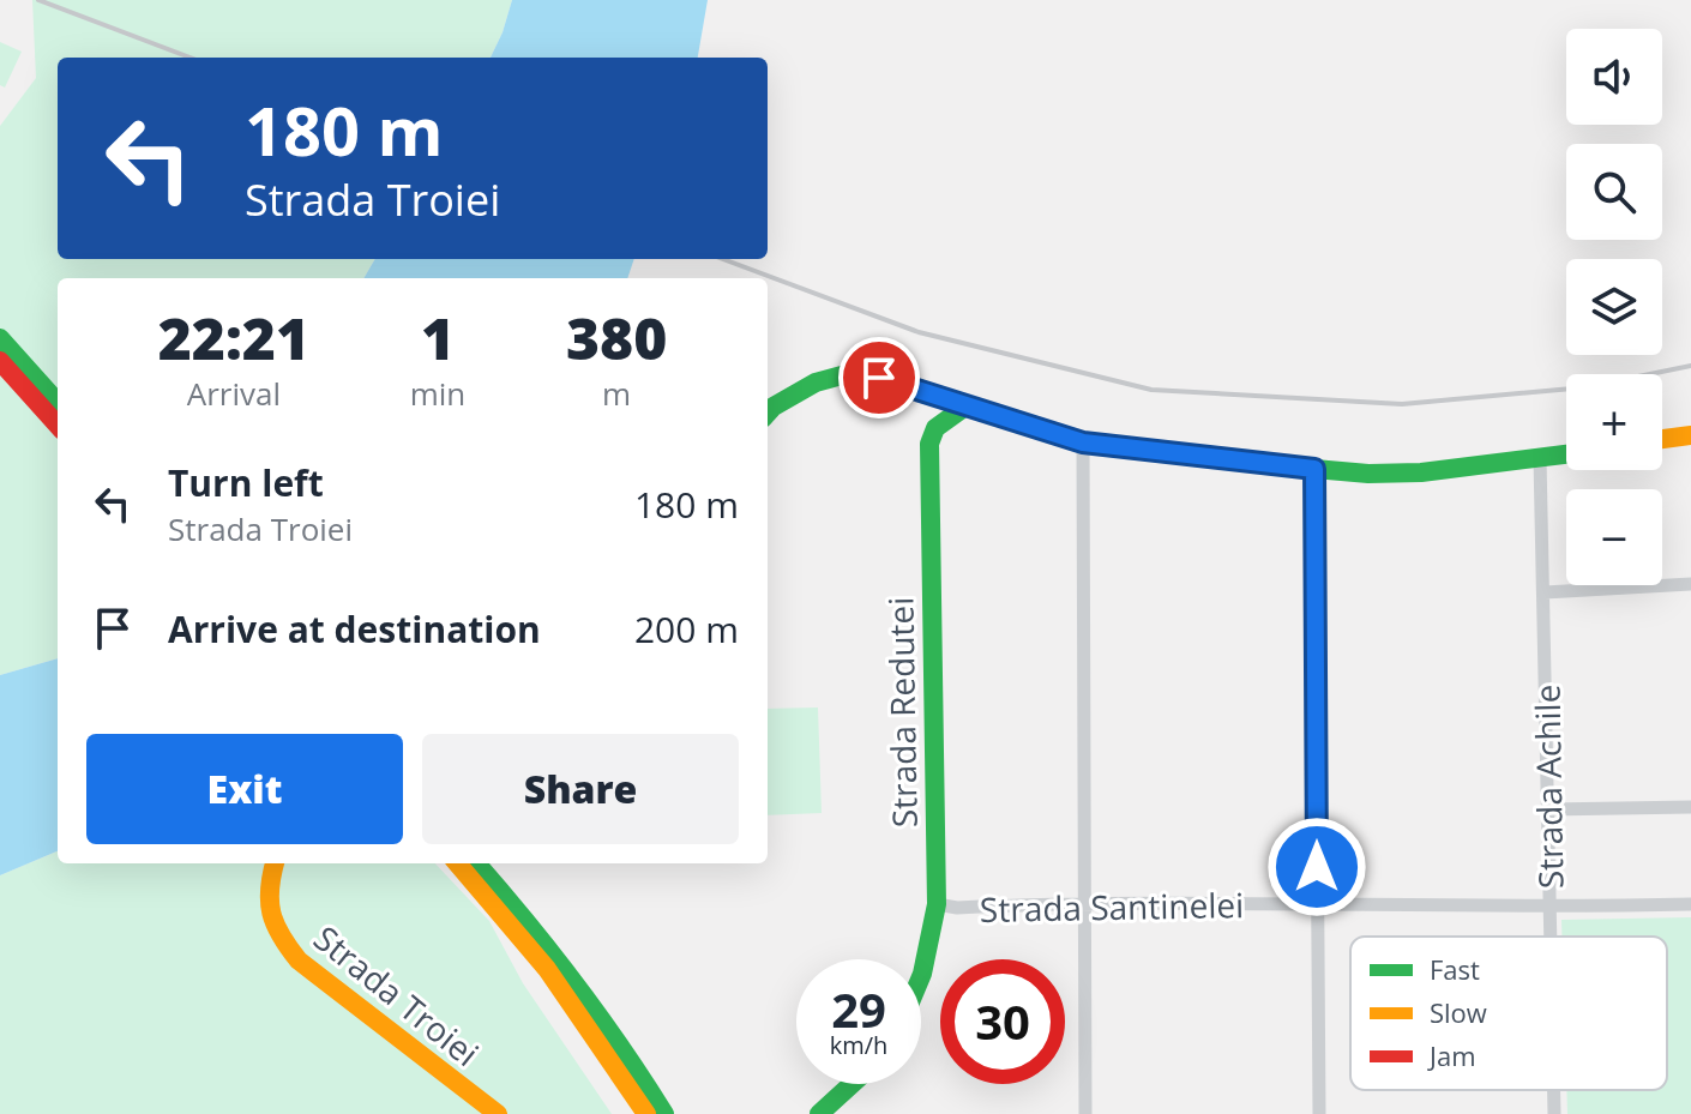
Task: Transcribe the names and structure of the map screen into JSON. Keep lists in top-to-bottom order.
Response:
{
  "streets": {
    "main road": ["Strada Redutei", "Strada Troiei"],
    "street": ["Strada Achile", "Strada Santinelei"]
  },
  "crossings": [
    ["Strada Redutei", "Strada Santinelei"],
    ["Strada Achile", "Strada Santinelei"]
  ],
  "legend": ["Fast", "Slow", "Jam"],
  "page": {
    "map_buttons": ["+", "−"],
    "turn": ["180 m", "Strada Troiei"],
    "eta": [
      "22:21",
      "Arrival",
      "1",
      "min",
      "380",
      "m"
    ],
    "list": [
      {
        "name": "Turn left",
        "note": "Strada Troiei",
        "value": "180 m"
      },
      {
        "name": "Arrive at destination",
        "value": "200 m"
      }
    ],
    "buttons": ["Exit", "Share"],
    "speed": "29 km/h",
    "limit": "30"
  }
}
